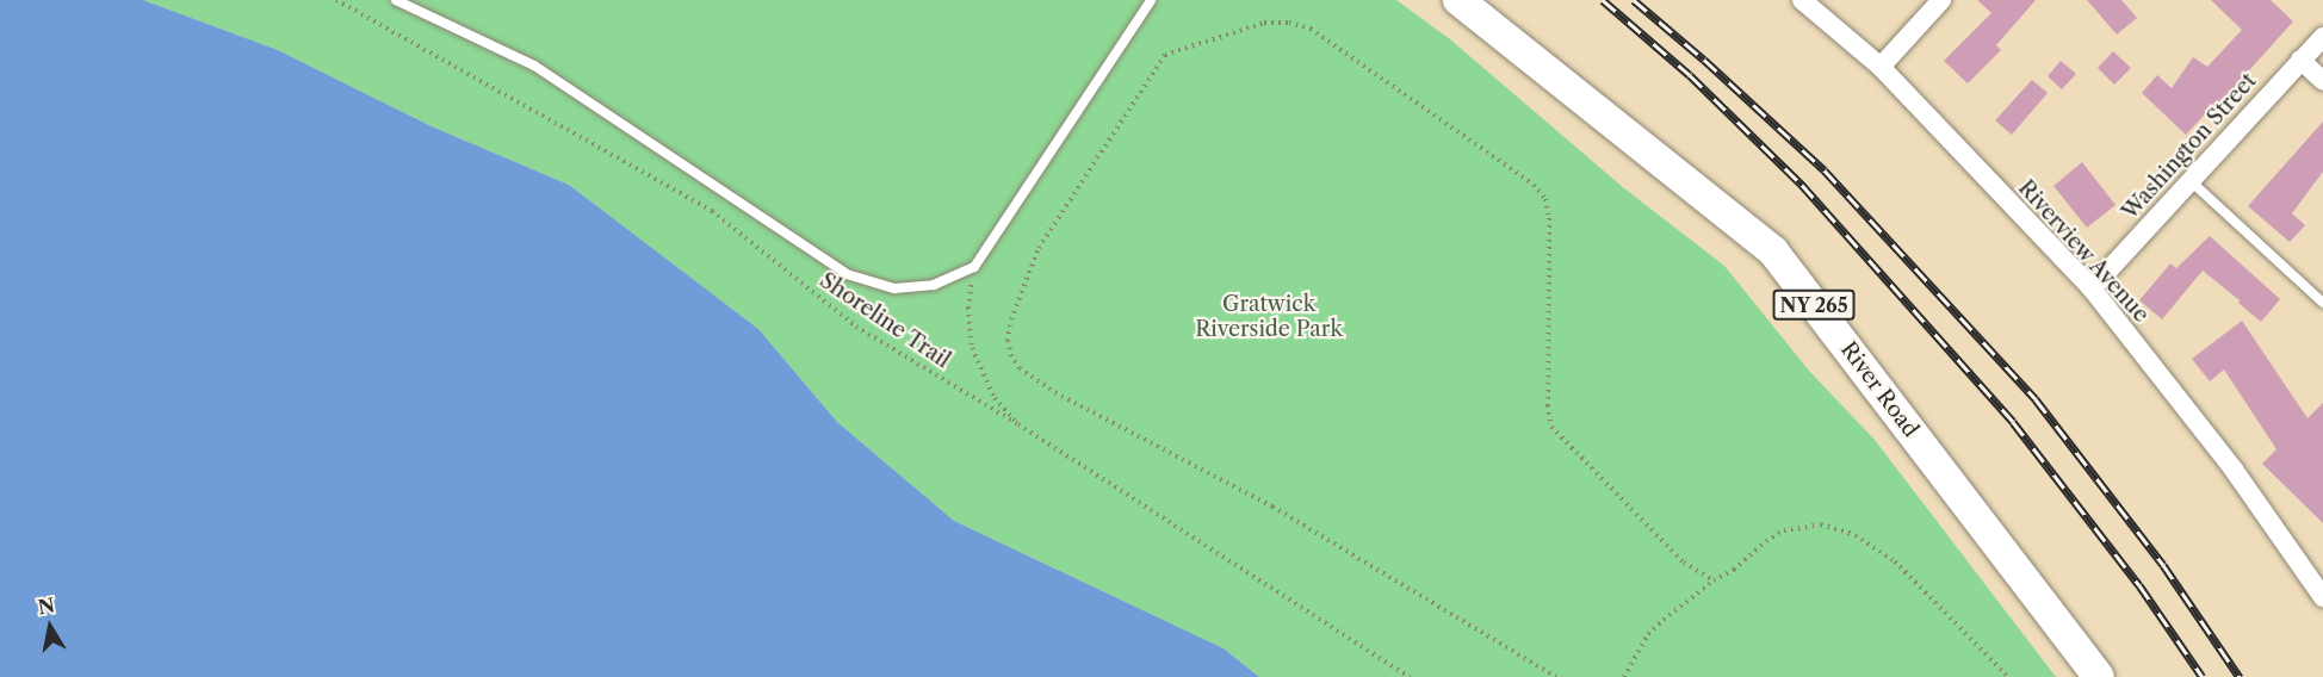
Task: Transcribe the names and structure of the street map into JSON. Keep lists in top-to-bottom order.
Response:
{
  "streets": {
    "main road": ["NY 265", "River Road"],
    "street": ["Washington Street", "Riverview Avenue"],
    "path": ["Shoreline Trail"]
  },
  "crossings": [
    ["Washington Street", "Riverview Avenue"]
  ],
  "parks": ["Gratwick Riverside Park"],
  "north": "top"
}
